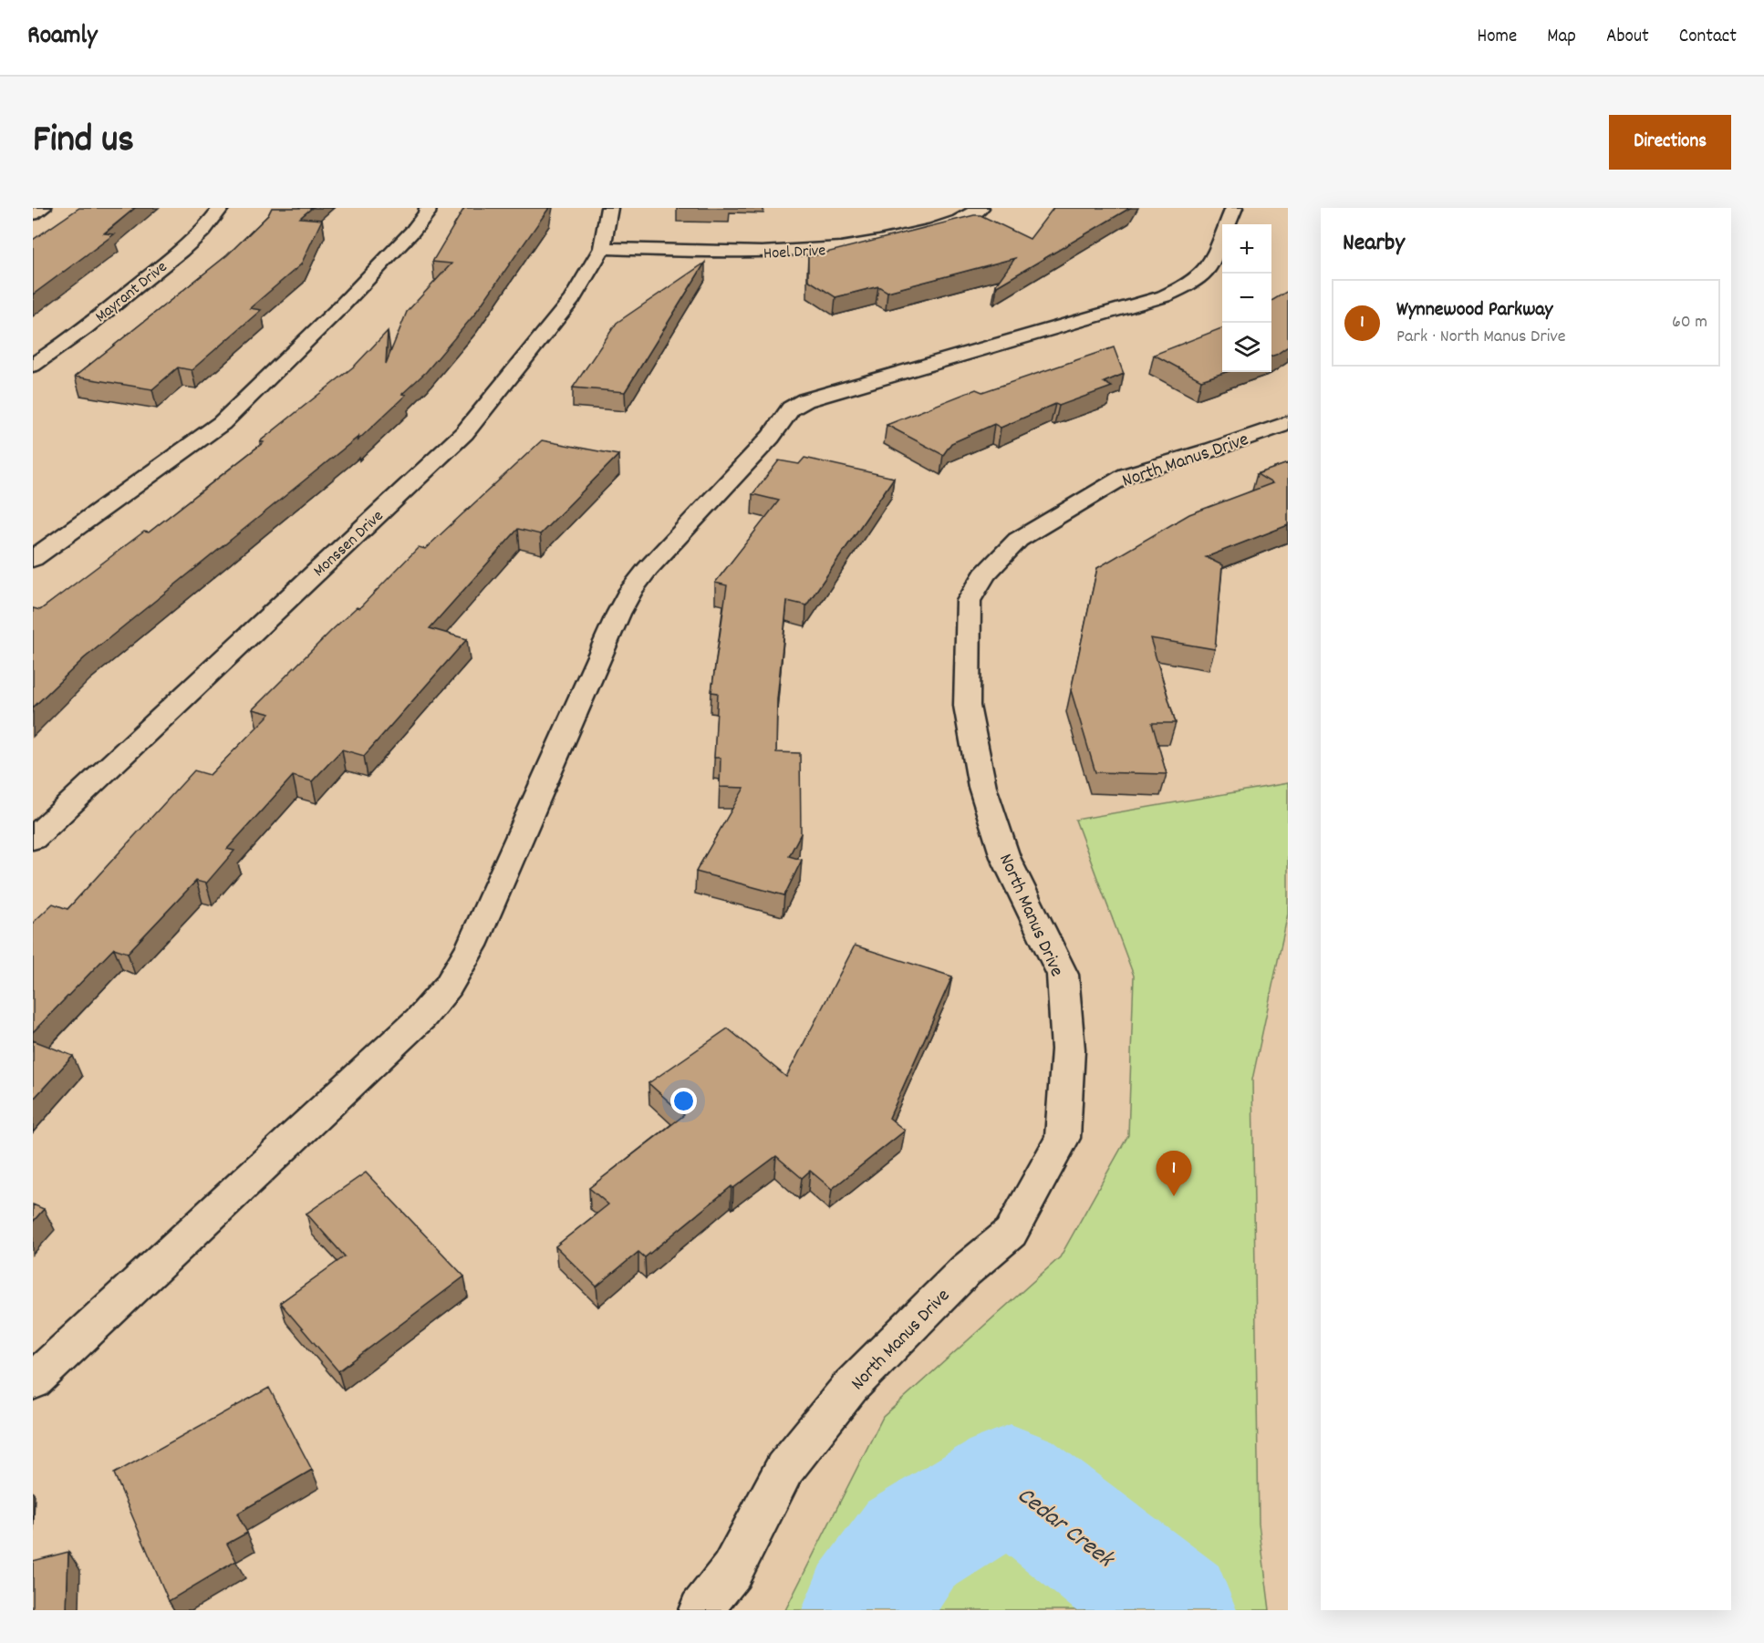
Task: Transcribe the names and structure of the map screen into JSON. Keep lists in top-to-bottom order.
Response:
{
  "streets": {
    "street": [
      "Hoel Drive",
      "Mayrant Drive",
      "North Manus Drive",
      "Monssen Drive"
    ]
  },
  "crossings": [
    ["Hoel Drive", "Monssen Drive"]
  ],
  "water": ["Cedar Creek"],
  "page": {
    "header": "Roamly",
    "nav": [
      "Home",
      "Map",
      "About",
      "Contact"
    ],
    "title": "Find us",
    "buttons": "Directions",
    "heading": "Nearby",
    "map_buttons": ["+", "−"],
    "list": [
      {
        "mark": "1",
        "name": "Wynnewood Parkway",
        "note": "Park · North Manus Drive",
        "value": "60 m"
      }
    ],
    "pins": "1"
  }
}
